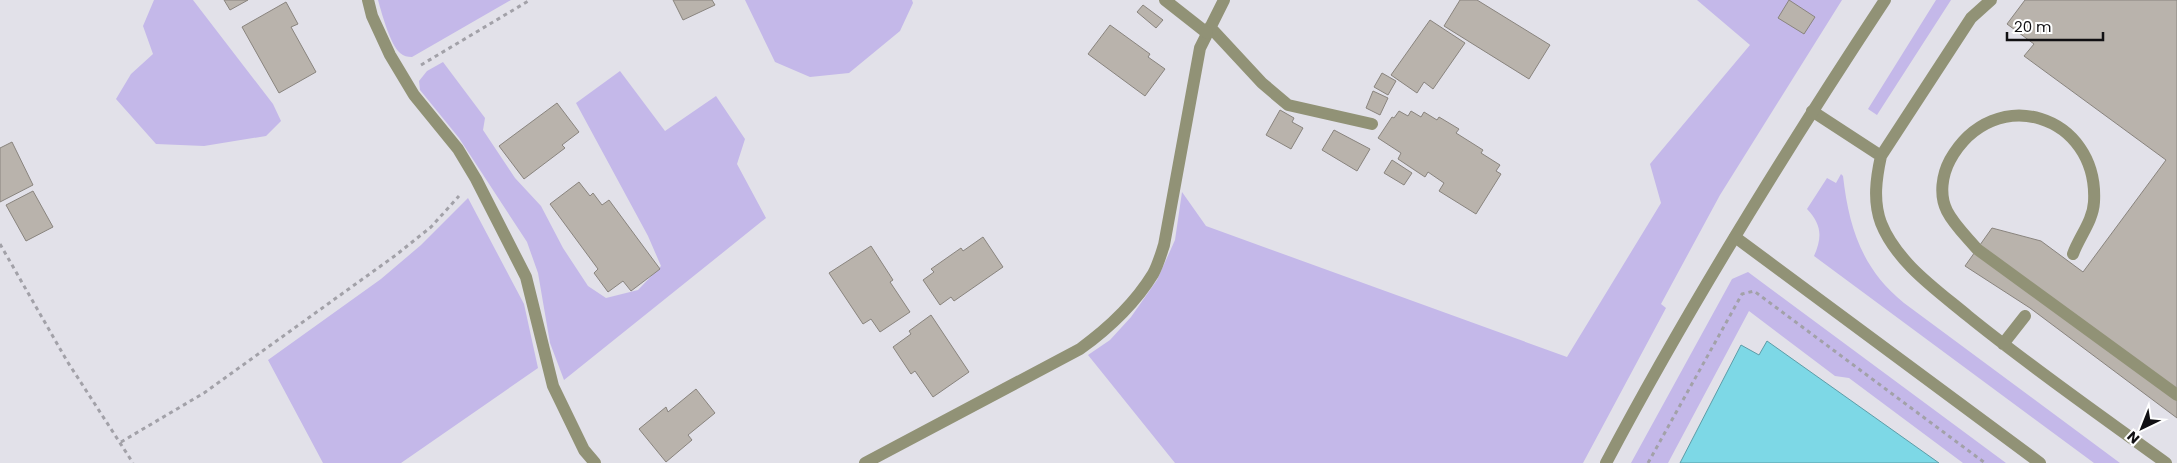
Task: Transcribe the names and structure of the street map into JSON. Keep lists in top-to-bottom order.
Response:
{
  "scale_bar": "20 m",
  "north": "bottom left"
}
